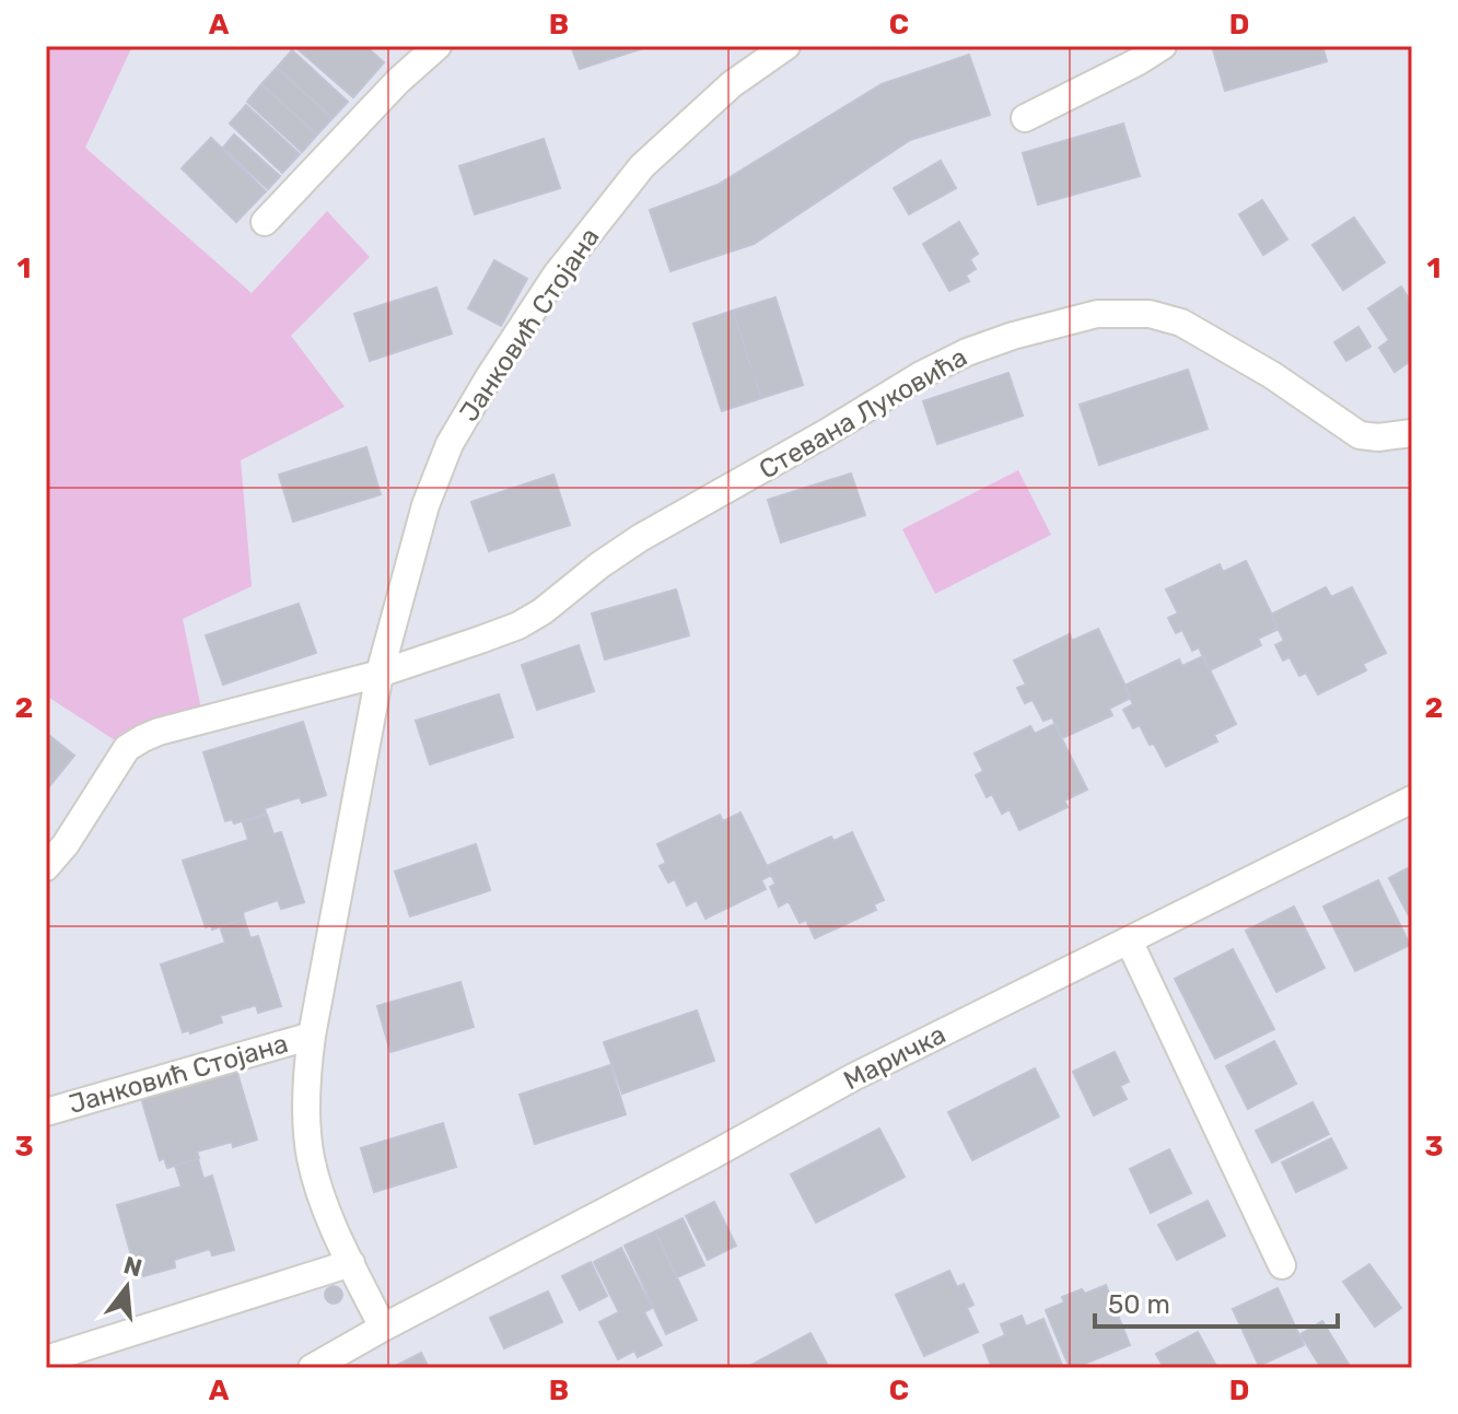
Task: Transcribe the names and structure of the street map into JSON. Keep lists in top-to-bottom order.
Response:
{
  "streets": {
    "street": ["Јанковић Стојана", "Стевана Луковића", "Маричка"]
  },
  "crossings": [
    ["Јанковић Стојана", "Стевана Луковића"],
    ["Јанковић Стојана", "Маричка"]
  ],
  "scale_bar": "50 m",
  "north": "top",
  "grid": {
    "columns": [
      "A",
      "B",
      "C",
      "D"
    ],
    "rows": ["1", "2", "3"]
  }
}
